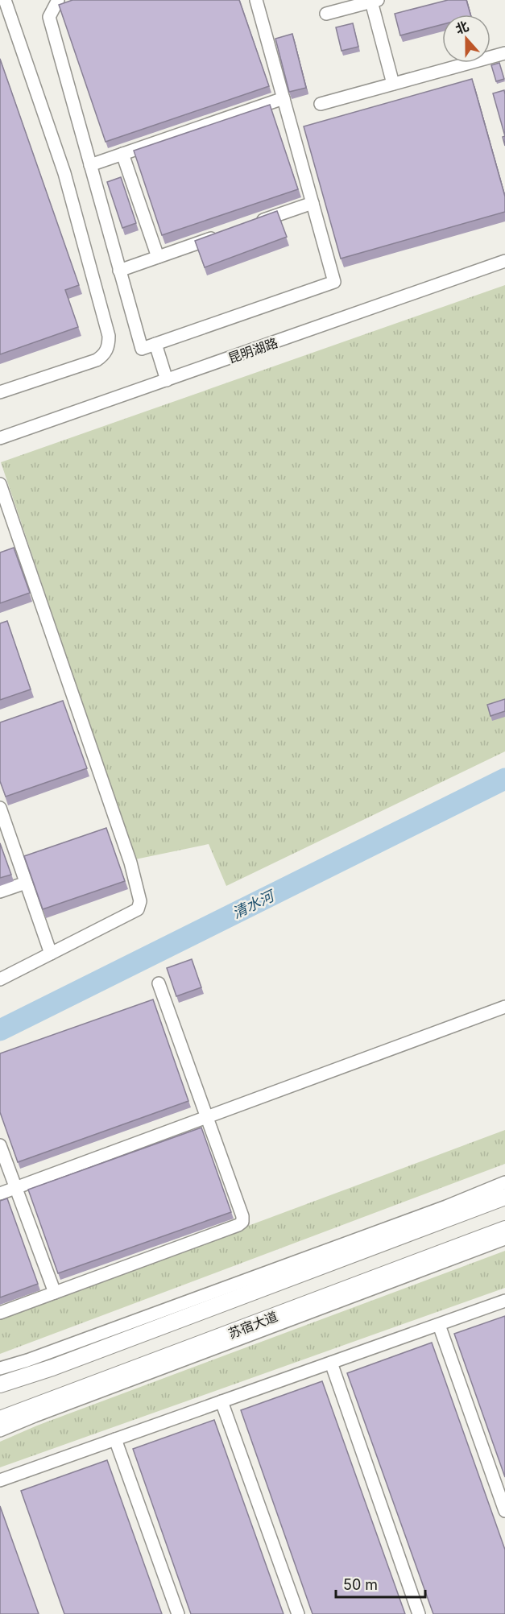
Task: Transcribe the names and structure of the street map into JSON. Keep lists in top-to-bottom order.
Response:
{
  "streets": {
    "main road": ["苏宿大道"],
    "street": ["昆明湖路"]
  },
  "water": ["清水河"],
  "scale_bar": "50 m",
  "north": "top"
}
